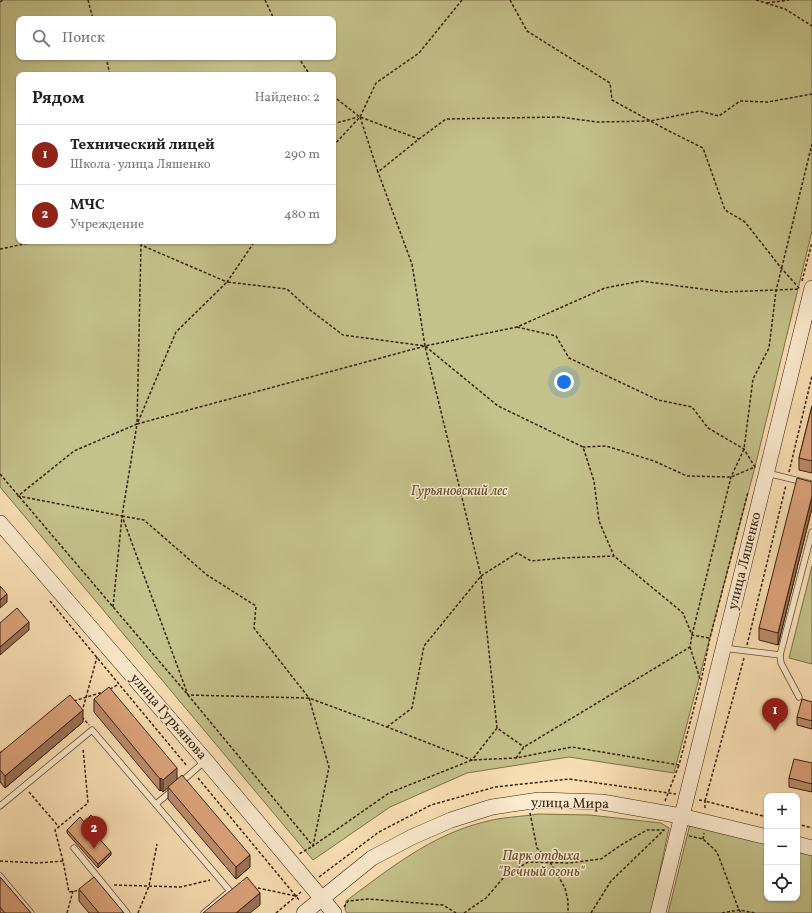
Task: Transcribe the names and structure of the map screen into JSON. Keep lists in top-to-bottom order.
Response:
{
  "streets": {
    "main road": ["улица Ляшенко", "улица Гурьянова", "улица Мира"]
  },
  "crossings": [
    ["улица Ляшенко", "улица Мира"],
    ["улица Гурьянова", "улица Мира"]
  ],
  "parks": ["Гурьяновский лес", "Парк отдыха \"Вечный огонь\""],
  "page": {
    "search": "Поиск",
    "heading": ["Рядом", "Найдено: 2"],
    "list": [
      {
        "mark": "1",
        "name": "Технический лицей",
        "note": "Школа · улица Ляшенко",
        "value": "290 m"
      },
      {
        "mark": "2",
        "name": "МЧС",
        "note": "Учреждение",
        "value": "480 m"
      }
    ],
    "pins": ["1", "2"],
    "map_buttons": ["+", "−"]
  }
}
